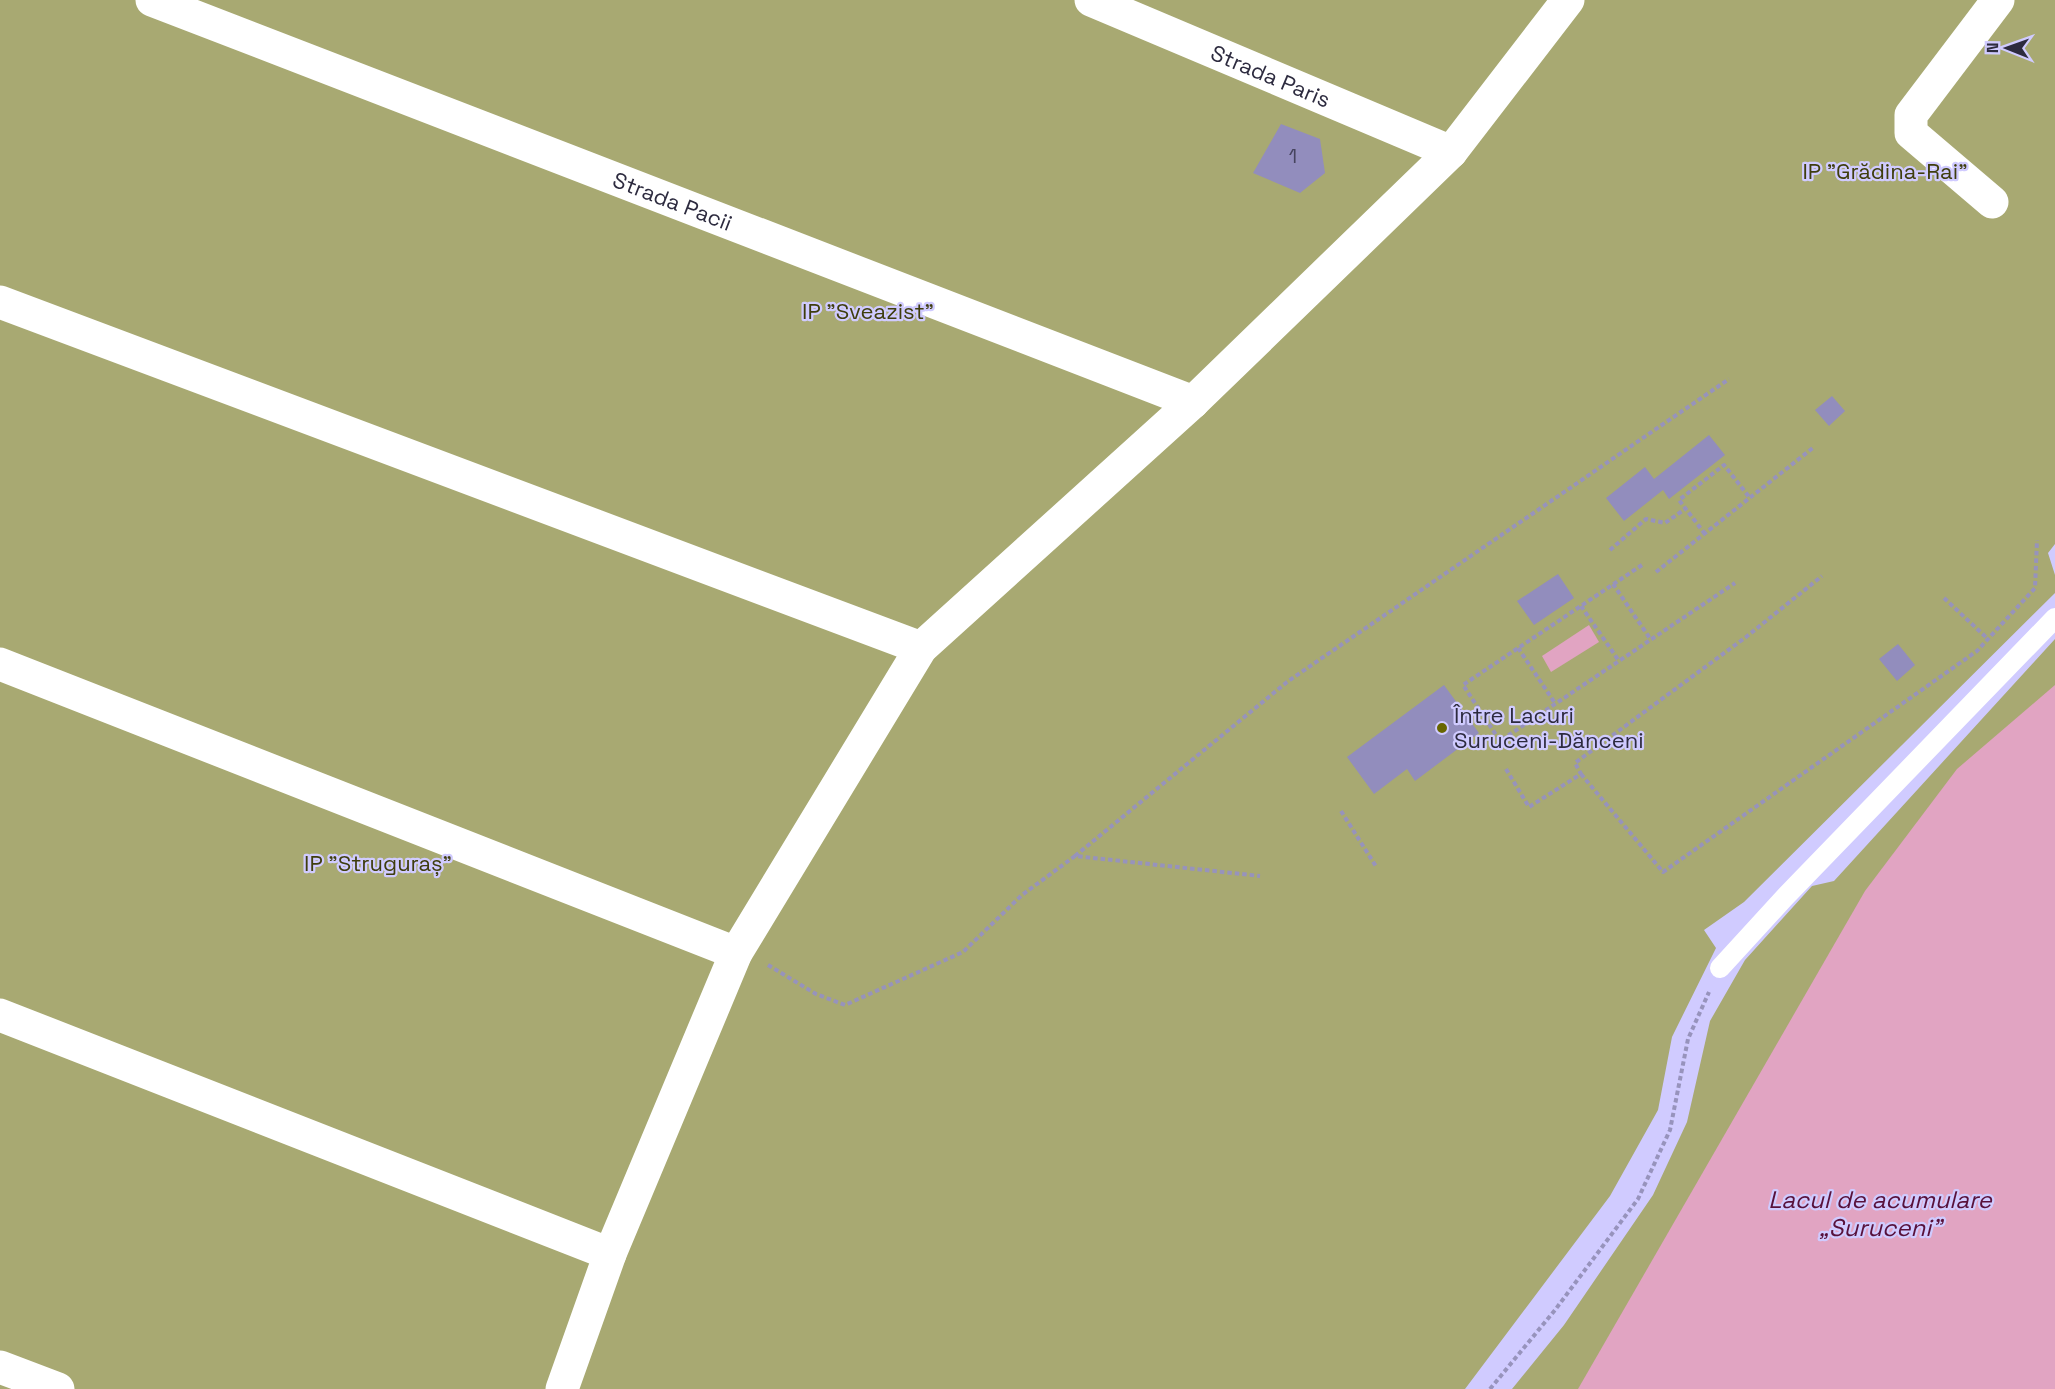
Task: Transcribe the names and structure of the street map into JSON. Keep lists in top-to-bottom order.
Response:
{
  "streets": {
    "street": ["Strada Paris", "Strada Pacii"]
  },
  "water": ["Lacul de acumulare „Suruceni”"],
  "parks": ["IP \"Grădina-Rai\"", "IP \"Sveazist\"", "IP \"Struguraș\""],
  "places": ["Între Lacuri Suruceni-Dănceni"],
  "house_numbers": ["1"],
  "north": "left"
}
